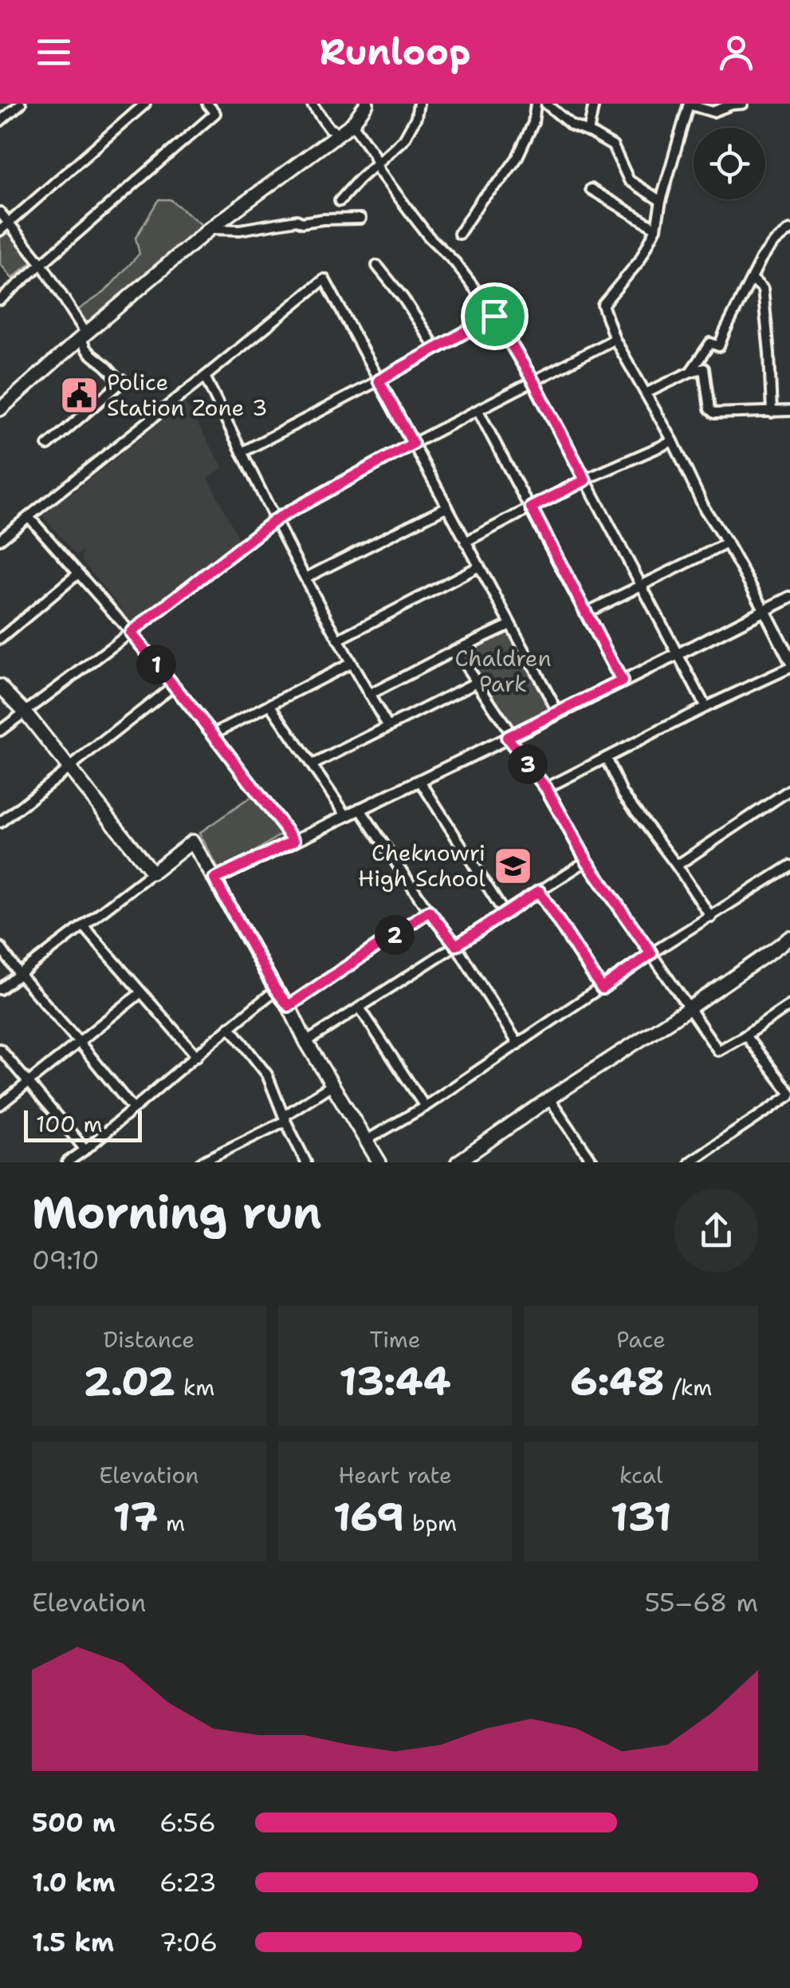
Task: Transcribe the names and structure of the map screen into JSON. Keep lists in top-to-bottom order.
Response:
{
  "parks": ["Chaldren Park"],
  "places": {
    "public building": ["Police Station Zone 3"],
    "school or university": ["Cheknowri High School"]
  },
  "scale_bar": "100 m",
  "page": {
    "header": "Runloop",
    "pins": ["1", "3", "2"],
    "scale": "100 m",
    "heading": ["Morning run", "09:10"],
    "stats": [
      ["Distance", "2.02 km"],
      ["Time", "13:44"],
      ["Pace", "6:48 /km"],
      ["Elevation", "17 m"],
      ["Heart rate", "169 bpm"],
      ["kcal", "131"]
    ],
    "chart": ["Elevation", "55–68 m"],
    "list": [
      {
        "name": "500 m",
        "note": "6:56"
      },
      {
        "name": "1.0 km",
        "note": "6:23"
      },
      {
        "name": "1.5 km",
        "note": "7:06"
      }
    ]
  }
}
